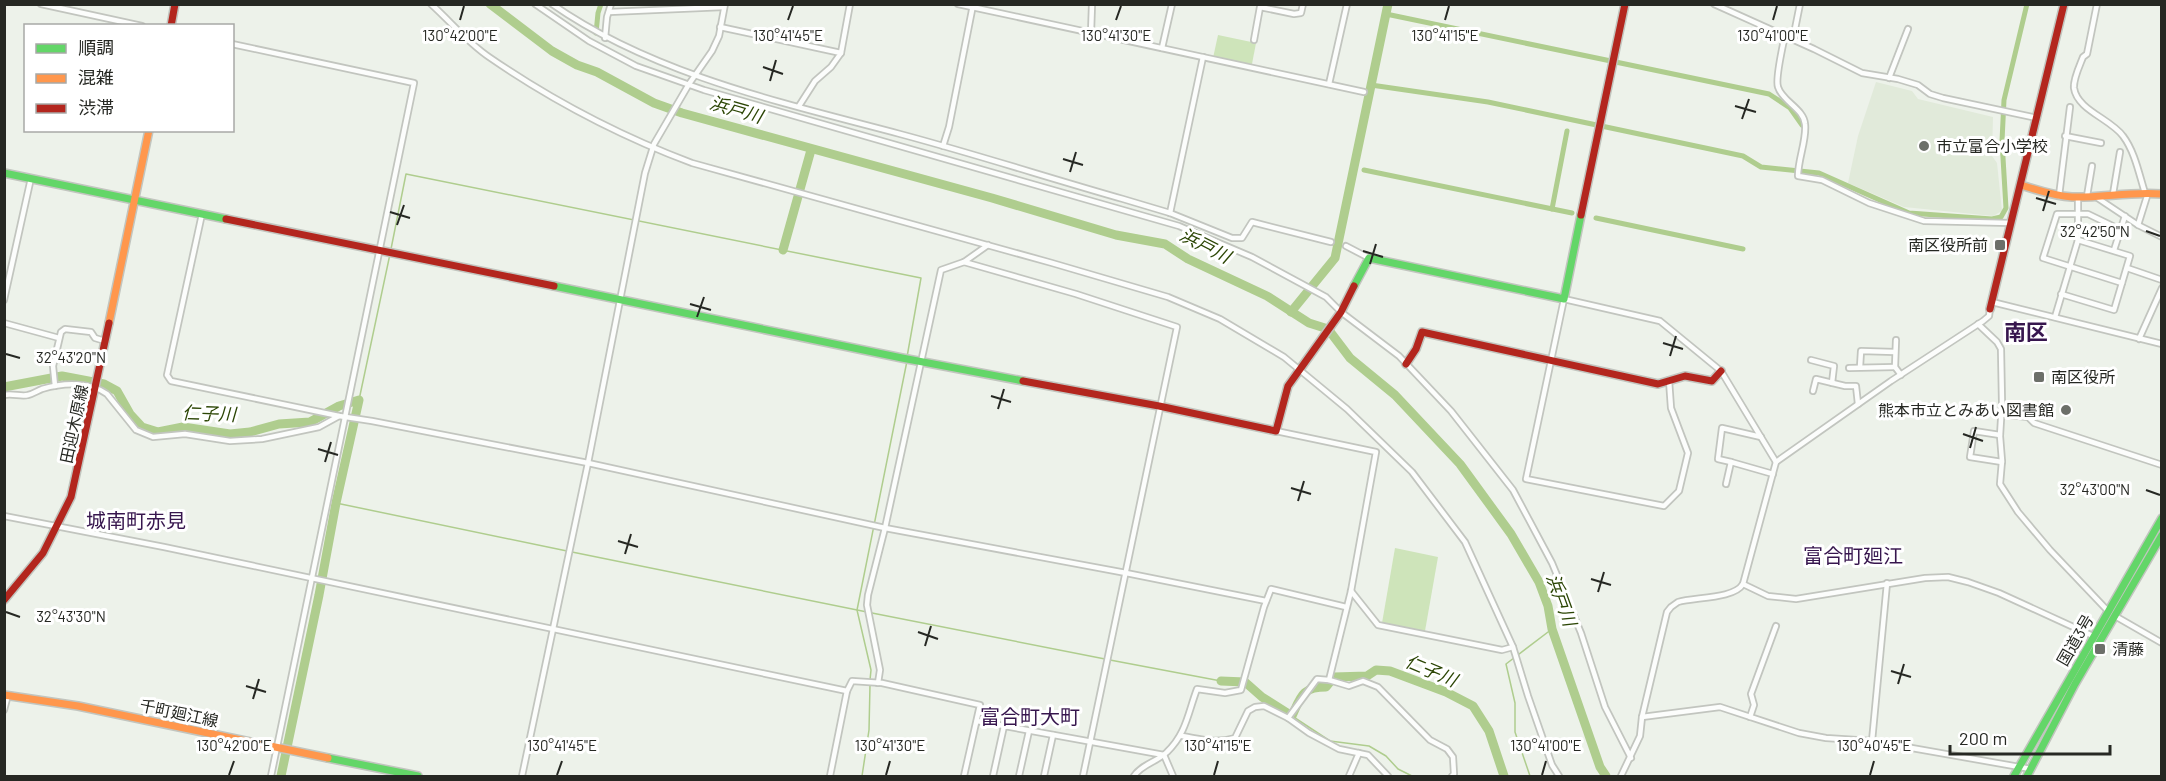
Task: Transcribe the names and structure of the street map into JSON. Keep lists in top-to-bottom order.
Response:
{
  "streets": {
    "main road": ["田迎木原線", "国道3号", "千町廻江線"]
  },
  "districts": [
    "南区",
    "城南町赤見",
    "富合町廻江",
    "富合町大町"
  ],
  "water": ["浜戸川", "仁子川"],
  "places": {
    "other": ["市立富合小学校", "熊本市立とみあい図書館"],
    "transit": ["南区役所前", "南区役所", "清藤"]
  },
  "legend": ["順調", "混雑", "渋滞"],
  "scale_bar": "200 m",
  "coordinates": [
    "130°42'00\"E",
    "130°41'45\"E",
    "130°41'30\"E",
    "130°41'15\"E",
    "130°41'00\"E",
    "32°42'50\"N",
    "32°43'20\"N",
    "32°43'00\"N",
    "32°43'30\"N",
    "130°40'45\"E"
  ]
}
